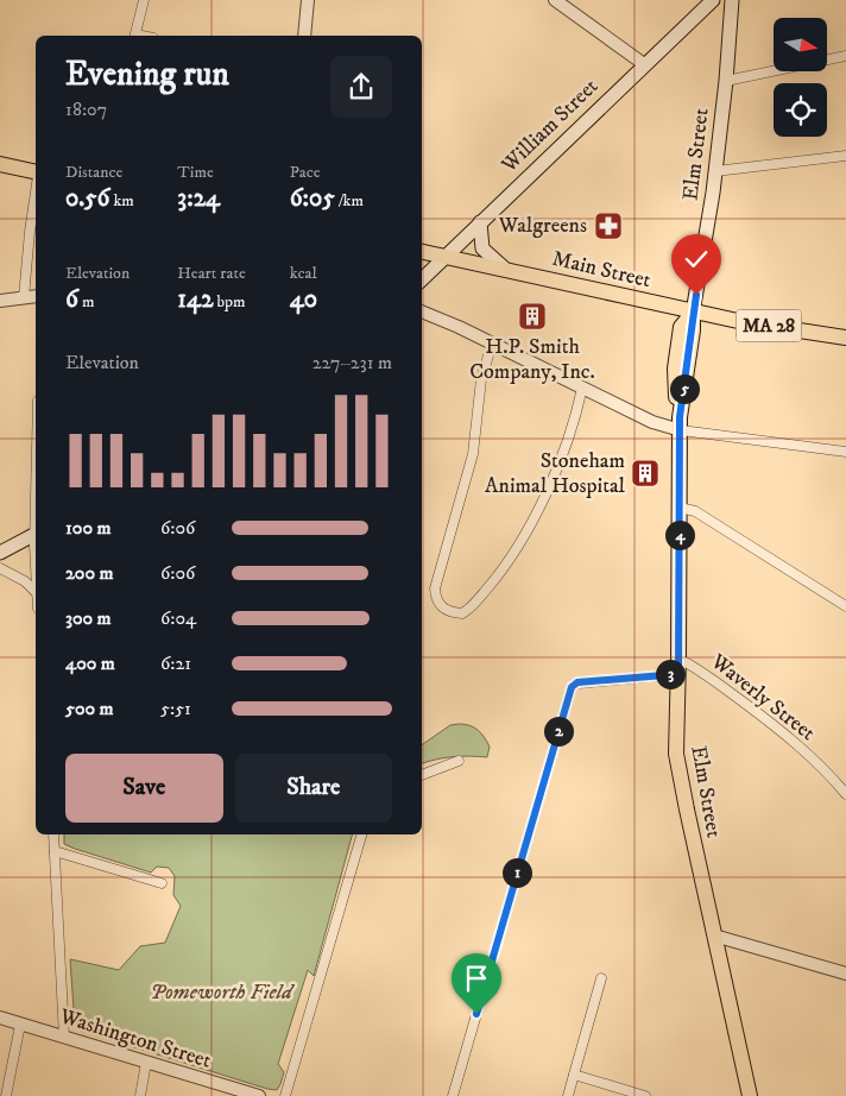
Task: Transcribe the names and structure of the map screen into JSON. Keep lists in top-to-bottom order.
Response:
{
  "streets": {
    "main road": [
      "William Street",
      "Elm Street",
      "Main Street",
      "MA 28"
    ],
    "street": ["Waverly Street", "Washington Street"]
  },
  "crossings": [
    ["William Street", "Main Street"],
    ["Elm Street", "Main Street"],
    ["Elm Street", "Waverly Street"]
  ],
  "parks": ["Pomeworth Field"],
  "places": {
    "pharmacy": ["Walgreens"],
    "building": ["H.P. Smith Company, Inc.", "Stoneham Animal Hospital"]
  },
  "north": "right",
  "page": {
    "heading": ["Evening run", "18:07"],
    "stats": [
      ["Distance", "0.56 km"],
      ["Time", "3:24"],
      ["Pace", "6:05 /km"],
      ["Elevation", "6 m"],
      ["Heart rate", "142 bpm"],
      ["kcal", "40"]
    ],
    "chart": ["Elevation", "227–231 m"],
    "pins": [
      "5",
      "4",
      "3",
      "2",
      "1"
    ],
    "list": [
      {
        "name": "100 m",
        "note": "6:06"
      },
      {
        "name": "200 m",
        "note": "6:06"
      },
      {
        "name": "300 m",
        "note": "6:04"
      },
      {
        "name": "400 m",
        "note": "6:21"
      },
      {
        "name": "500 m",
        "note": "5:51"
      }
    ],
    "buttons": ["Save", "Share"]
  }
}
